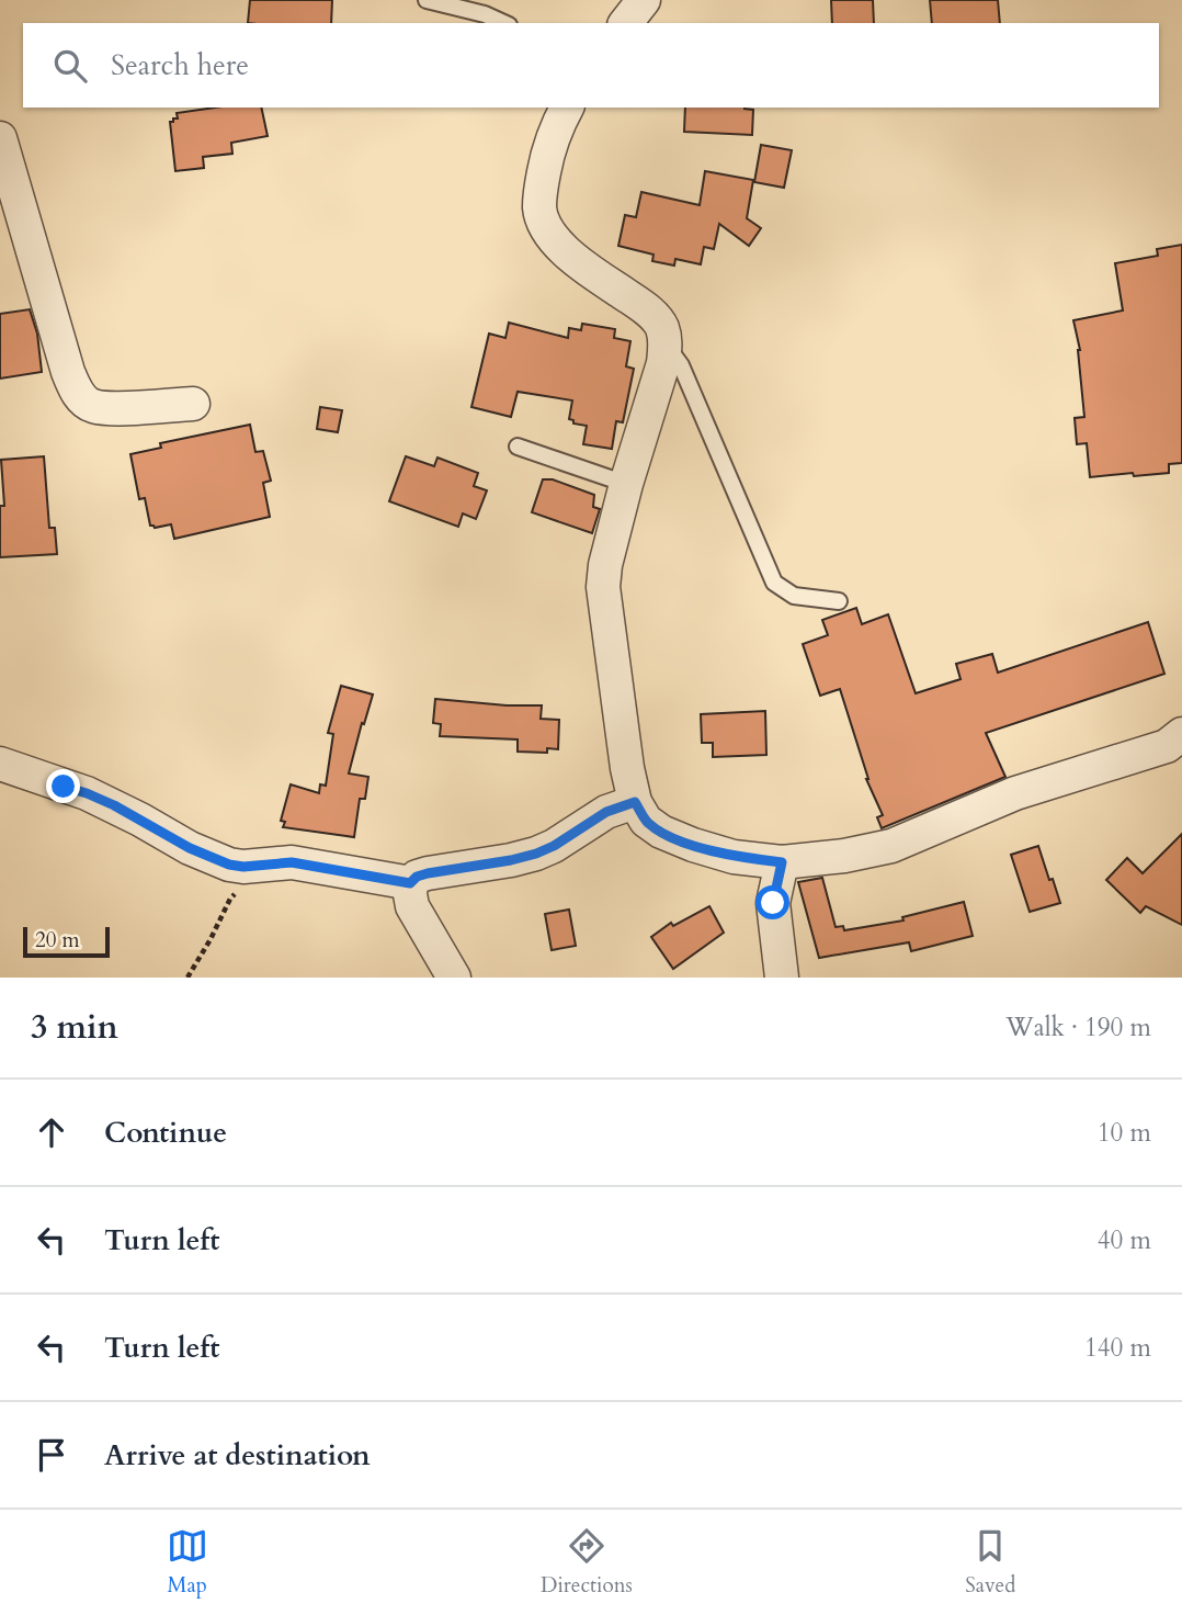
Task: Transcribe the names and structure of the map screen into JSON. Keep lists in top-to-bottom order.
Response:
{
  "scale_bar": "20 m",
  "page": {
    "search": "Search here",
    "scale": "20 m",
    "heading": ["3 min", "Walk · 190 m"],
    "list": [
      ["Continue", "10 m"],
      ["Turn left", "40 m"],
      ["Turn left", "140 m"],
      "Arrive at destination"
    ],
    "nav": ["Map", "Directions", "Saved"]
  }
}
